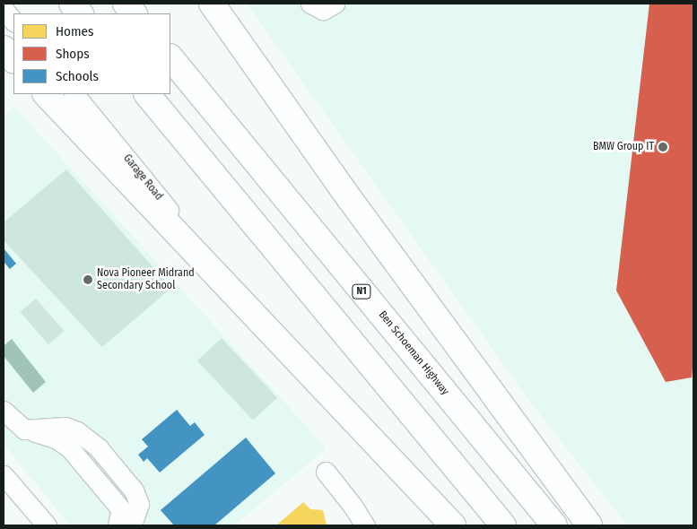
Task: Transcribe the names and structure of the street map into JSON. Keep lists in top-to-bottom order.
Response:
{
  "streets": {
    "highway": ["N1", "Ben Schoeman Highway"],
    "street": ["Garage Road"]
  },
  "places": ["BMW Group IT", "Nova Pioneer Midrand Secondary School"],
  "legend": ["Homes", "Shops", "Schools"]
}
